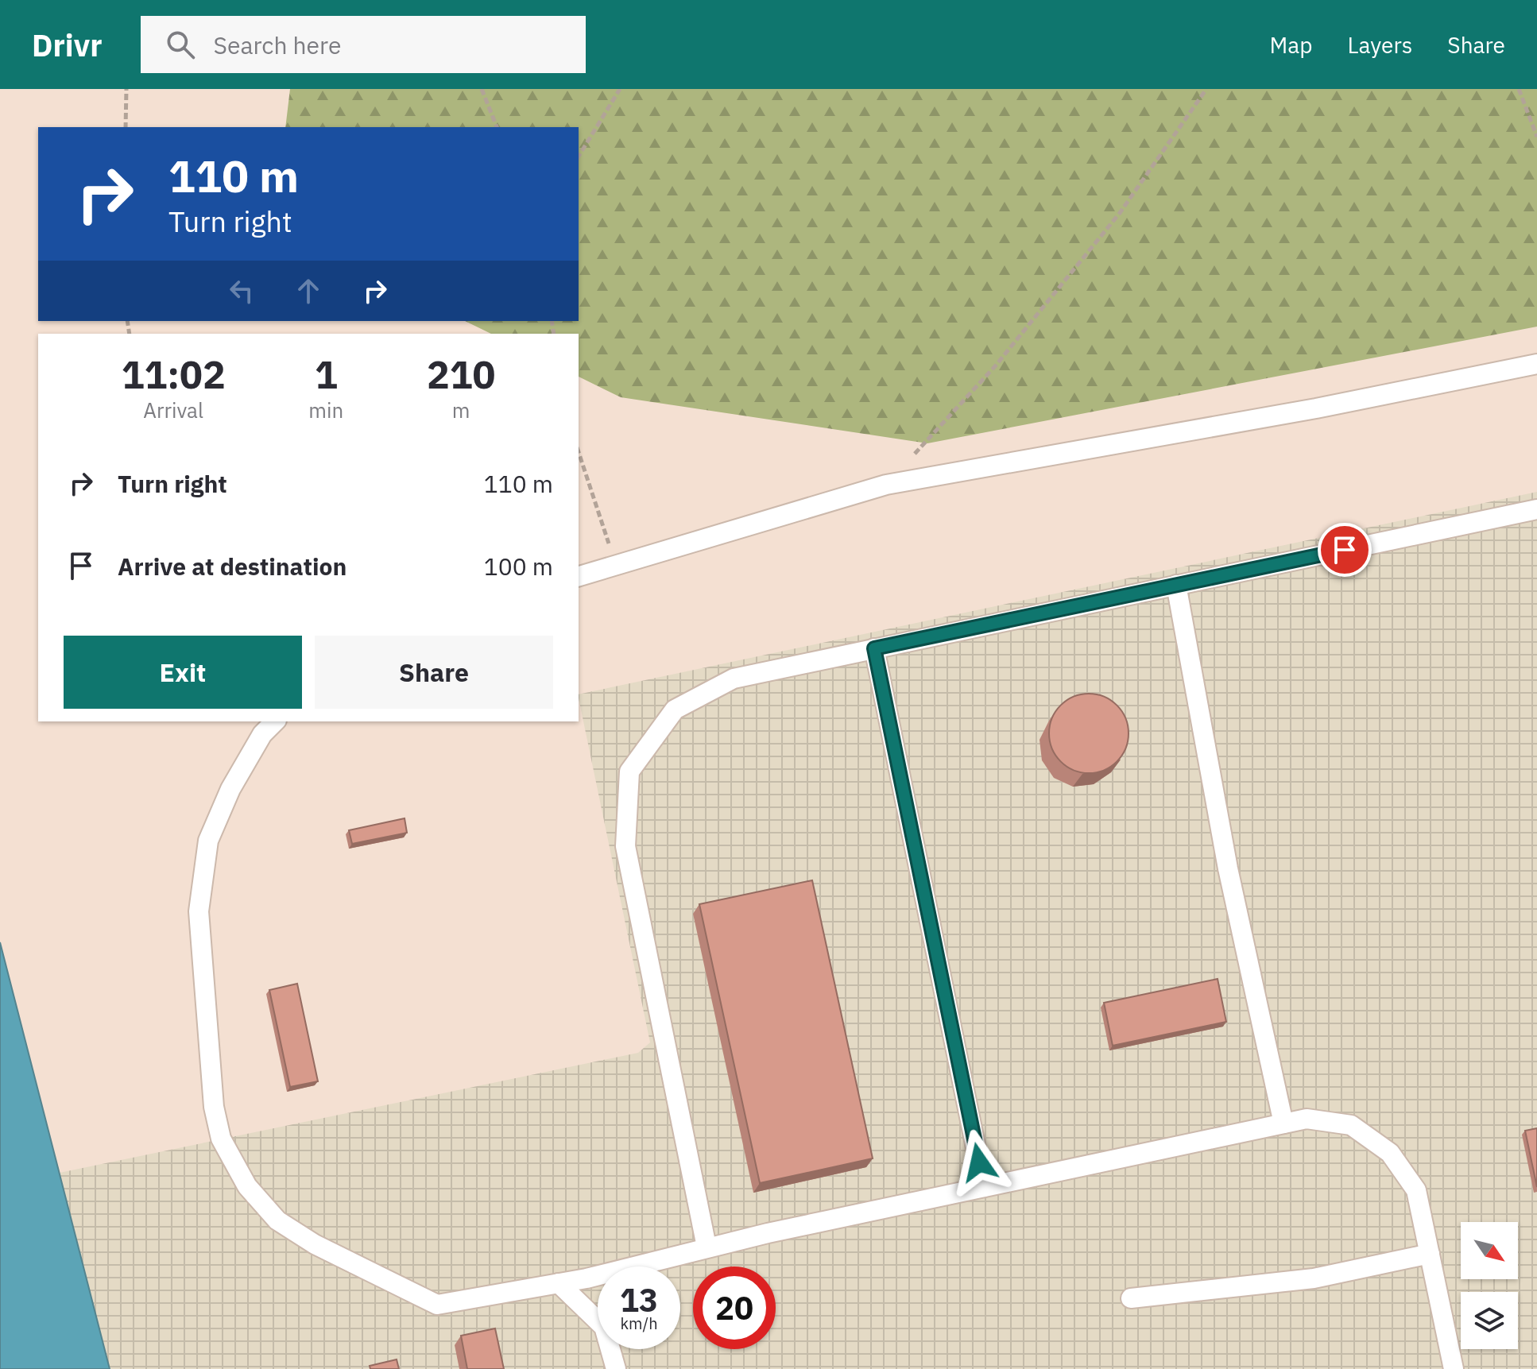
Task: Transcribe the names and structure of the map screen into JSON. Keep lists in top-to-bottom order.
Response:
{
  "north": "bottom right",
  "page": {
    "header": "Drivr",
    "search": "Search here",
    "nav": ["Map", "Layers", "Share"],
    "turn": ["110 m", "Turn right"],
    "eta": [
      "11:02",
      "Arrival",
      "1",
      "min",
      "210",
      "m"
    ],
    "list": [
      {
        "name": "Turn right",
        "value": "110 m"
      },
      {
        "name": "Arrive at destination",
        "value": "100 m"
      }
    ],
    "buttons": ["Exit", "Share"],
    "speed": "13 km/h",
    "limit": "20"
  }
}
